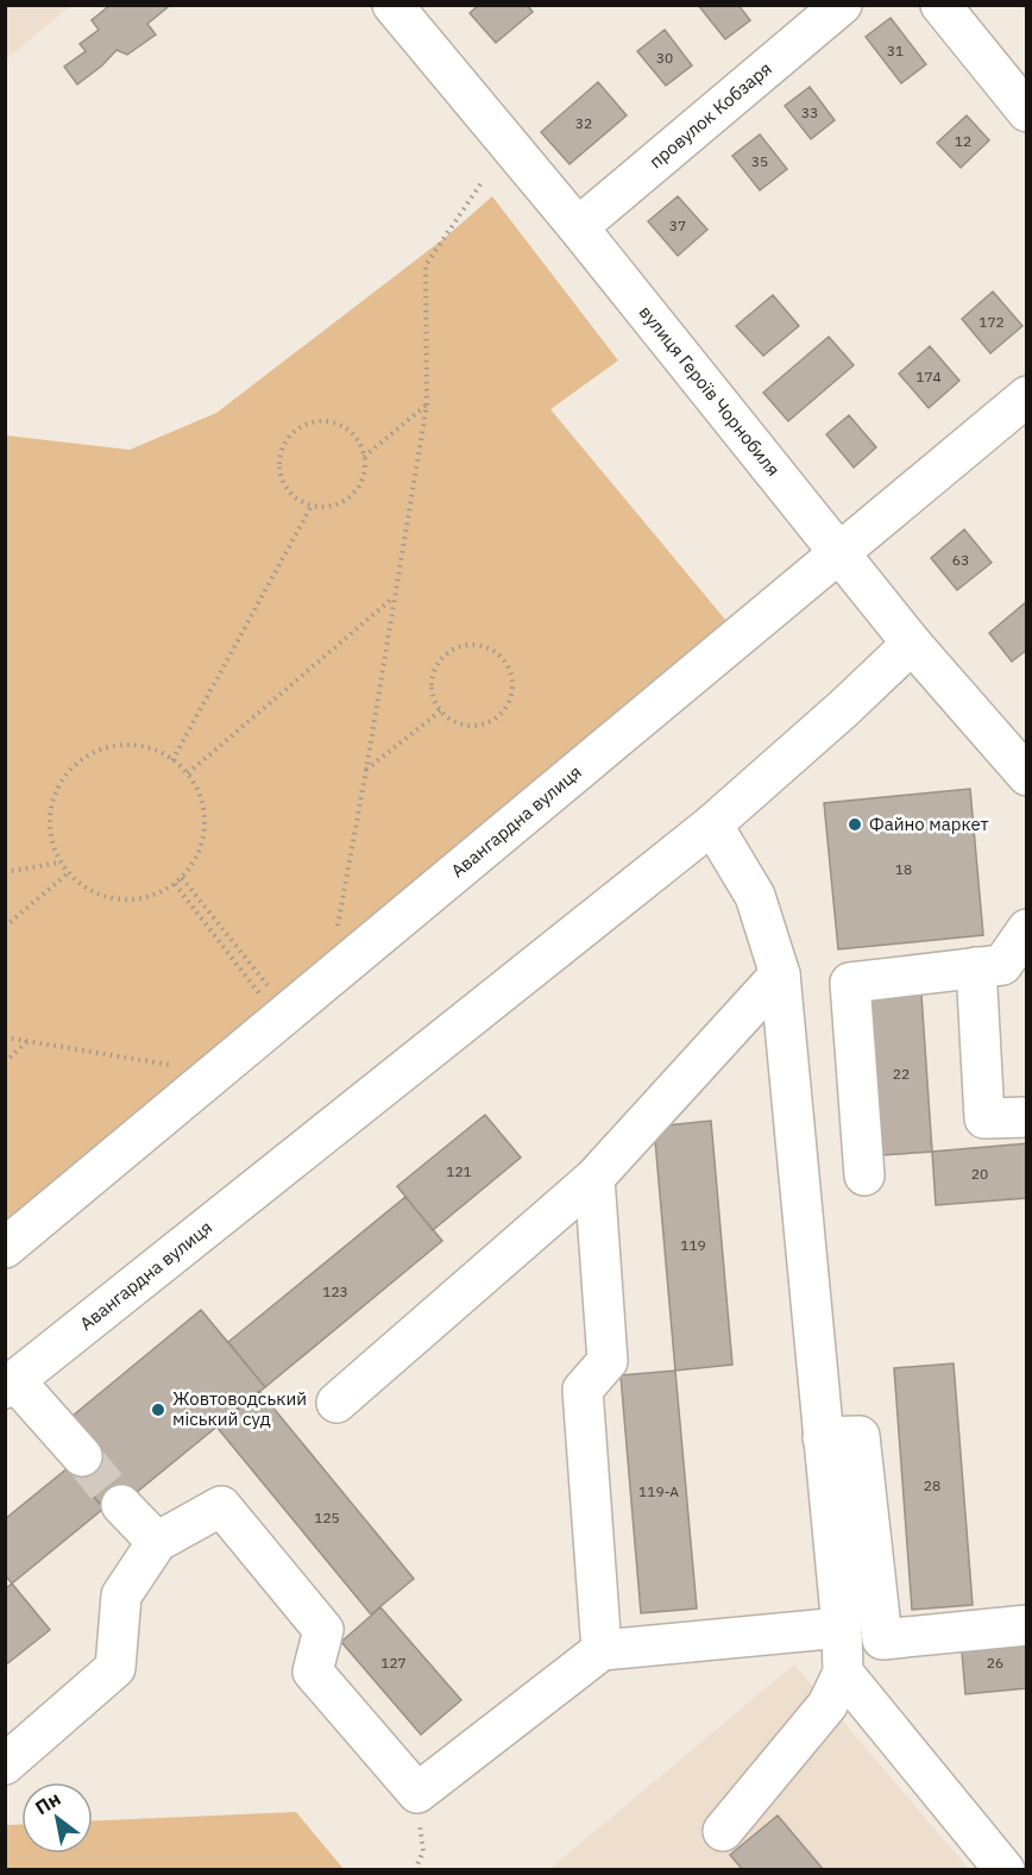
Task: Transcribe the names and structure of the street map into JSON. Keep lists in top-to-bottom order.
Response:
{
  "streets": {
    "street": ["провулок Кобзаря", "вулиця Героїв Чорнобиля", "Авангардна вулиця"]
  },
  "crossings": [
    ["провулок Кобзаря", "вулиця Героїв Чорнобиля"],
    ["вулиця Героїв Чорнобиля", "Авангардна вулиця"]
  ],
  "places": ["Файно маркет", "Жовтоводський міський суд"],
  "house_numbers": [
    "31",
    "30",
    "33",
    "32",
    "12",
    "35",
    "37",
    "172",
    "174",
    "63",
    "18",
    "22",
    "121",
    "20",
    "119",
    "123",
    "28",
    "119-А",
    "125",
    "127",
    "26"
  ],
  "north": "top left"
}
